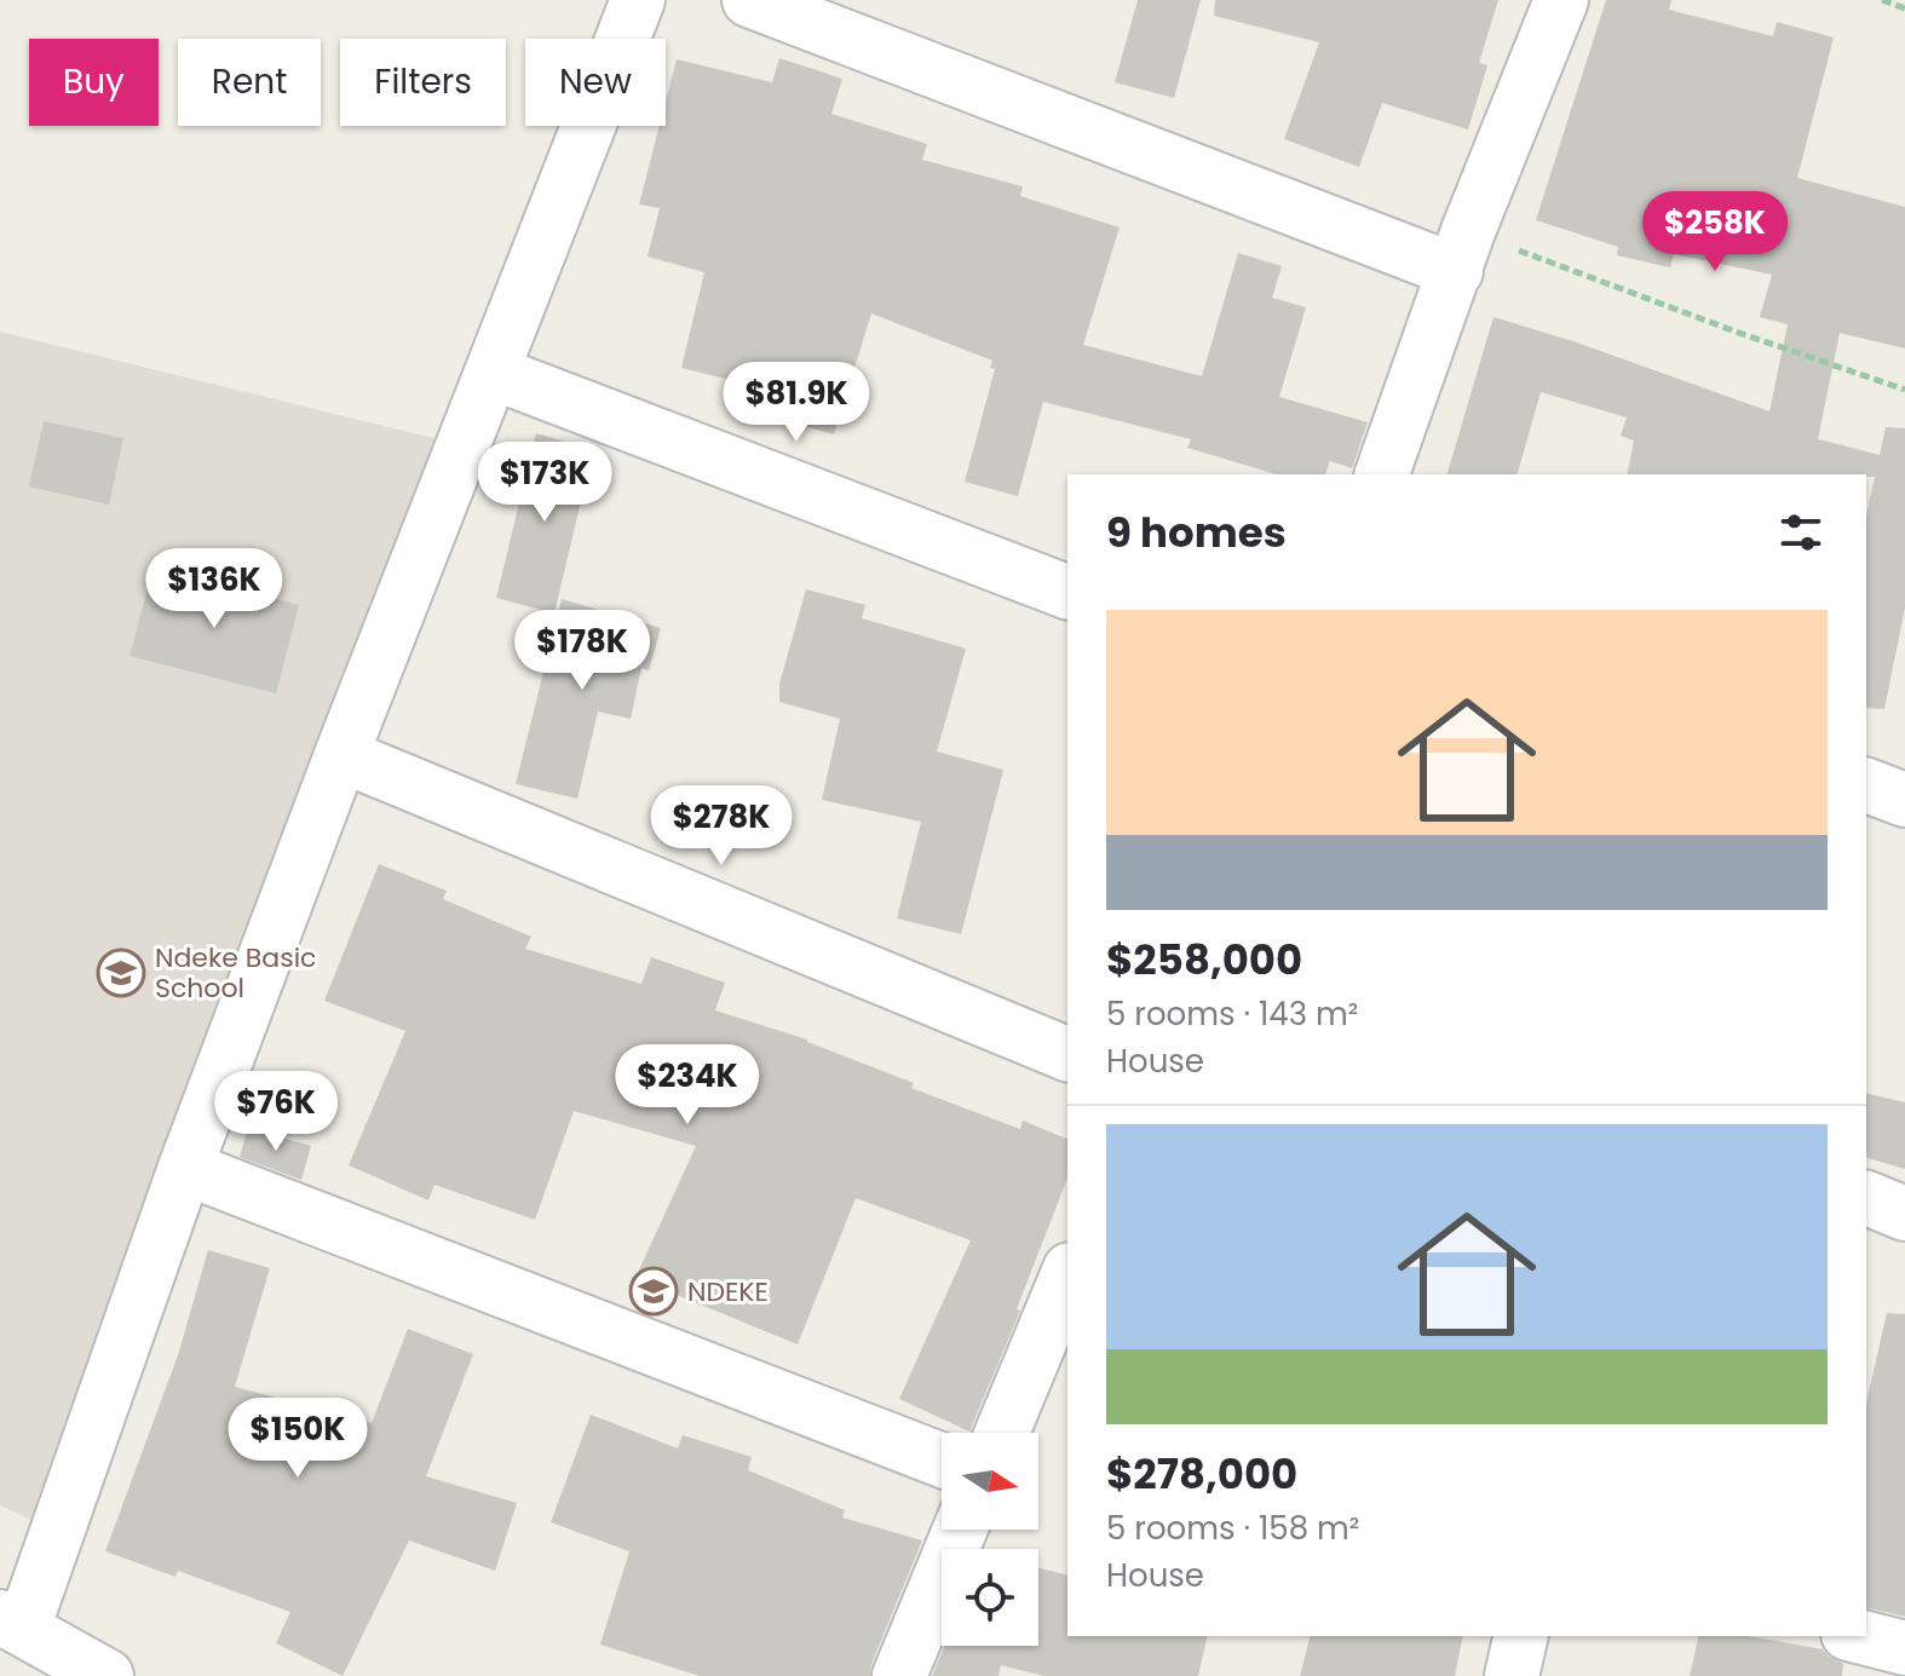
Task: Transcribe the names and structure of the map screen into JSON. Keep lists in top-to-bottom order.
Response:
{
  "places": {
    "school or university": ["Ndeke Basic School", "NDEKE"]
  },
  "north": "right",
  "page": {
    "chip": [
      "Buy",
      "Rent",
      "Filters",
      "New"
    ],
    "price": [
      "$258K",
      "$81.9K",
      "$173K",
      "$136K",
      "$178K",
      "$278K",
      "$234K",
      "$76K",
      "$150K"
    ],
    "heading": "9 homes",
    "list": [
      {
        "name": "$258,000",
        "note": "5 rooms · 143 m² · House"
      },
      {
        "name": "$278,000",
        "note": "5 rooms · 158 m² · House"
      }
    ]
  }
}
